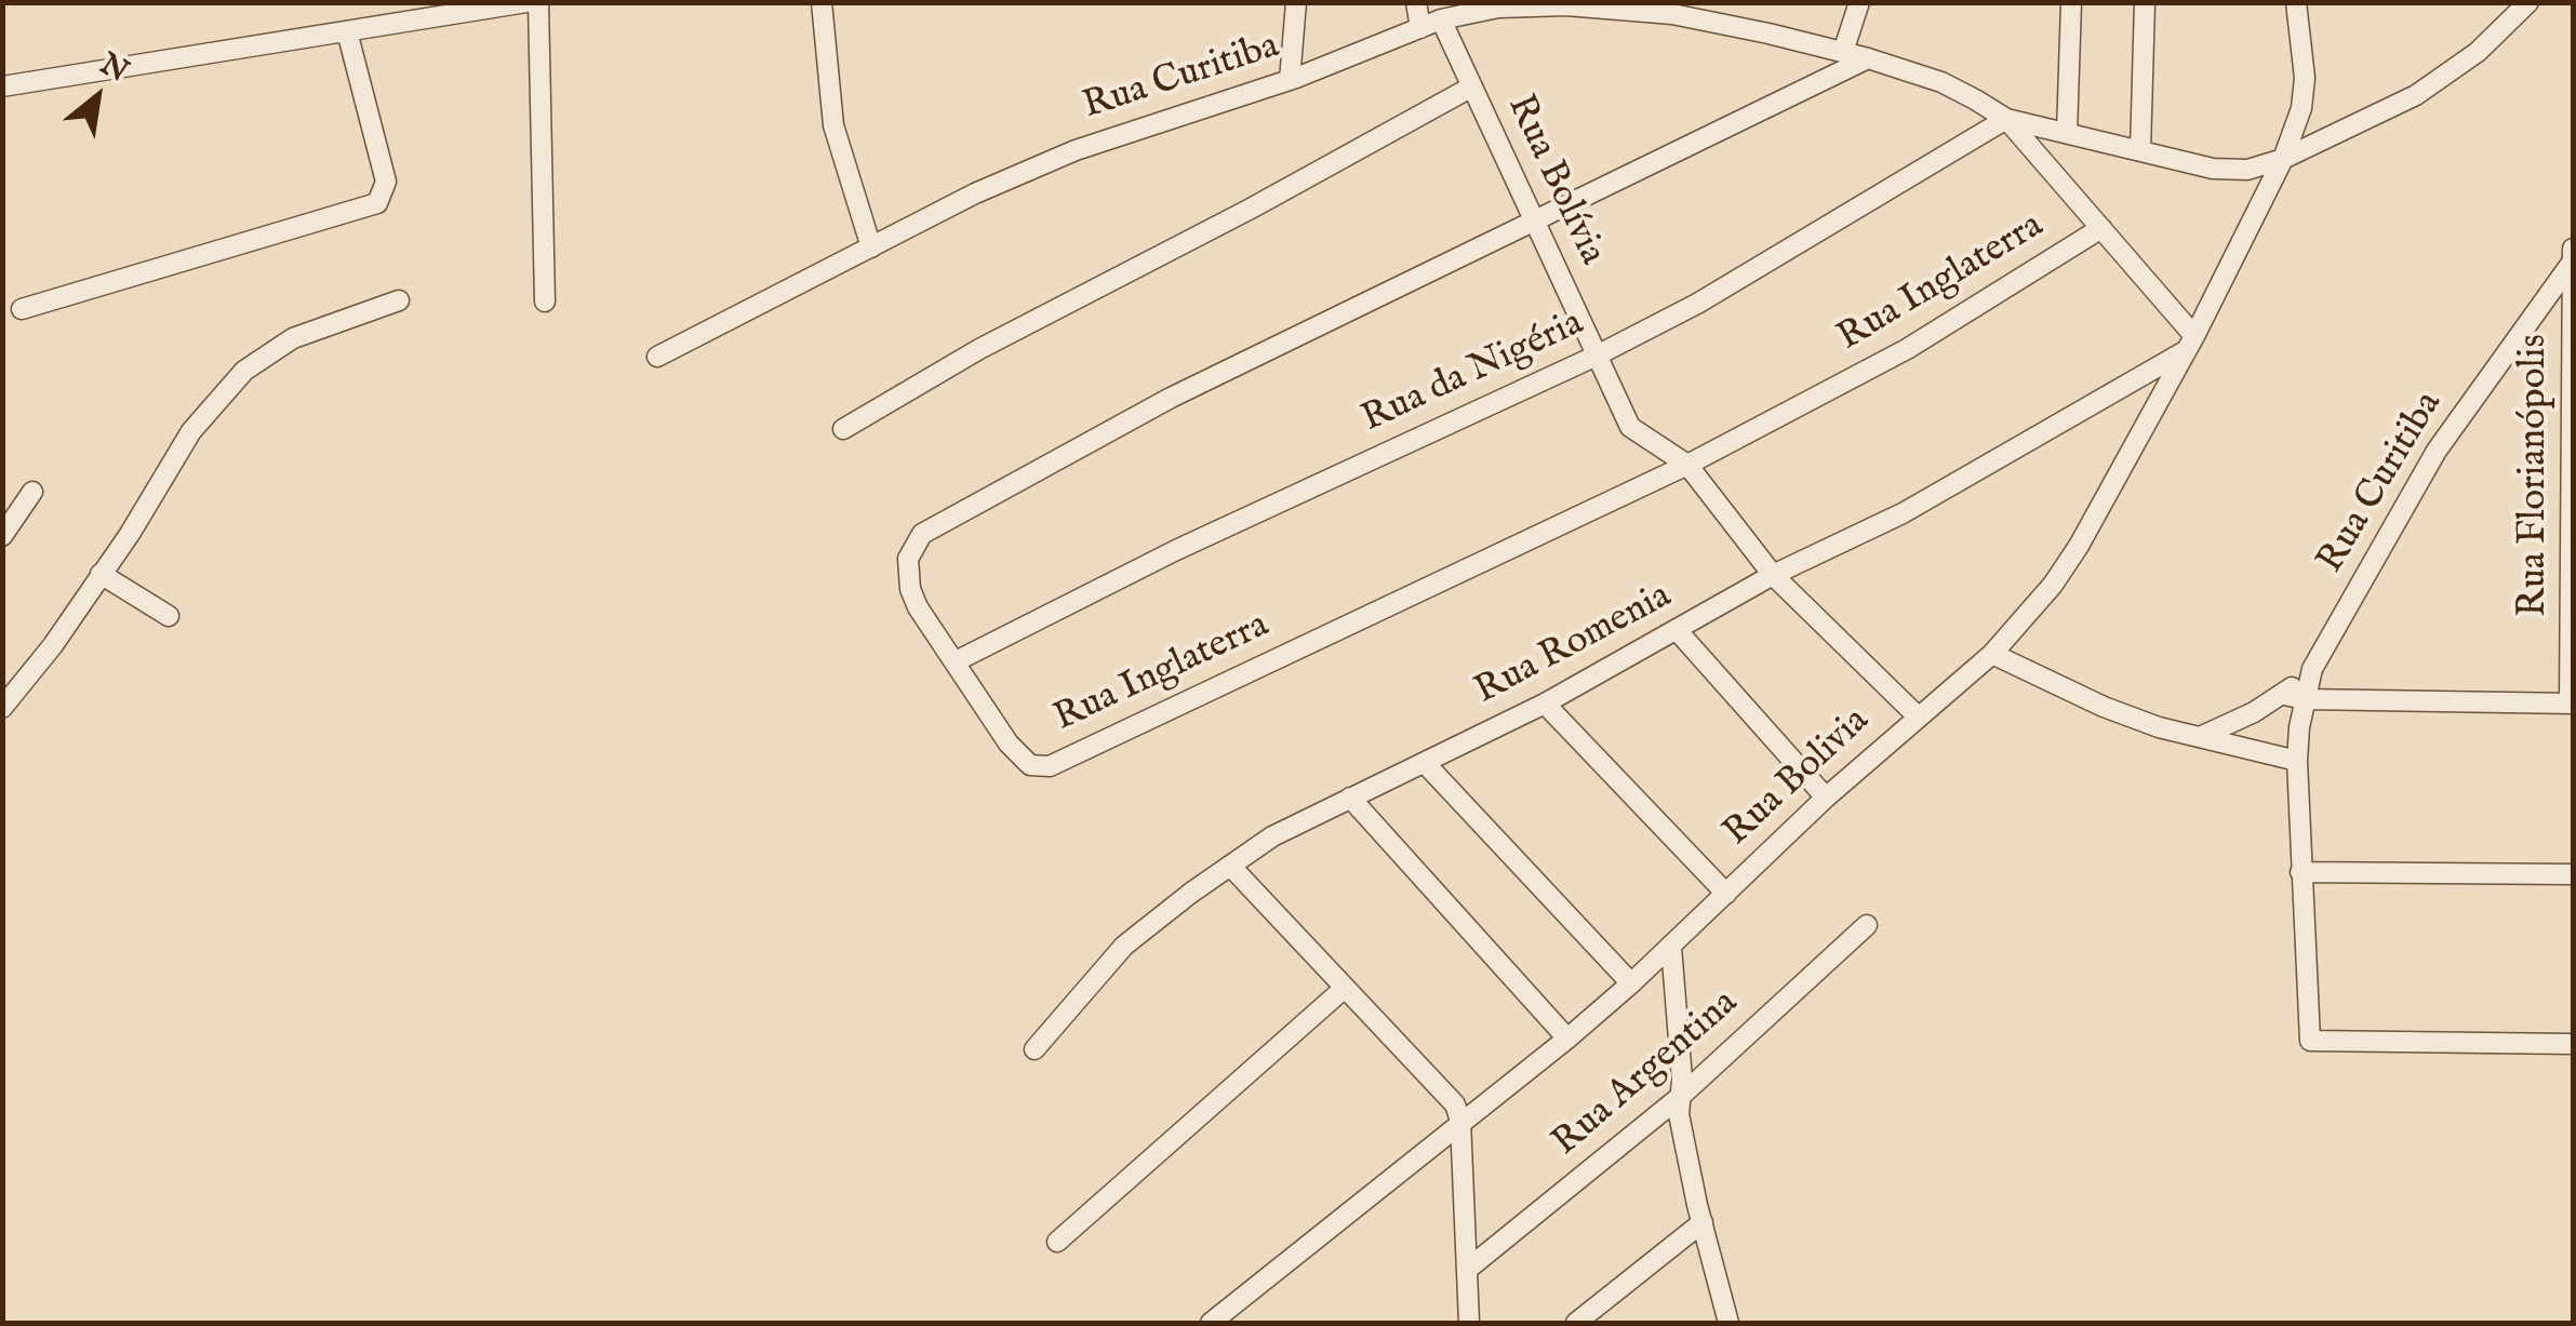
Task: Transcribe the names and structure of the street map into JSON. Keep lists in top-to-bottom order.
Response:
{
  "streets": {
    "street": [
      "Rua Curitiba",
      "Rua Bolívia",
      "Rua Inglaterra",
      "Rua da Nigéria",
      "Rua Florianópolis",
      "Rua Romenia",
      "Rua Bolivia",
      "Rua Argentina"
    ]
  },
  "crossings": [
    ["Rua Curitiba", "Rua Bolívia"],
    ["Rua Curitiba", "Rua Inglaterra"],
    ["Rua Curitiba", "Rua da Nigéria"],
    ["Rua Curitiba", "Rua Florianópolis"],
    ["Rua Bolívia", "Rua Inglaterra"],
    ["Rua Bolívia", "Rua da Nigéria"],
    ["Rua Bolívia", "Rua Romenia"],
    ["Rua Bolívia", "Rua Bolivia"],
    ["Rua Inglaterra", "Rua da Nigéria"],
    ["Rua Romenia", "Rua Bolivia"]
  ],
  "north": "top right"
}
